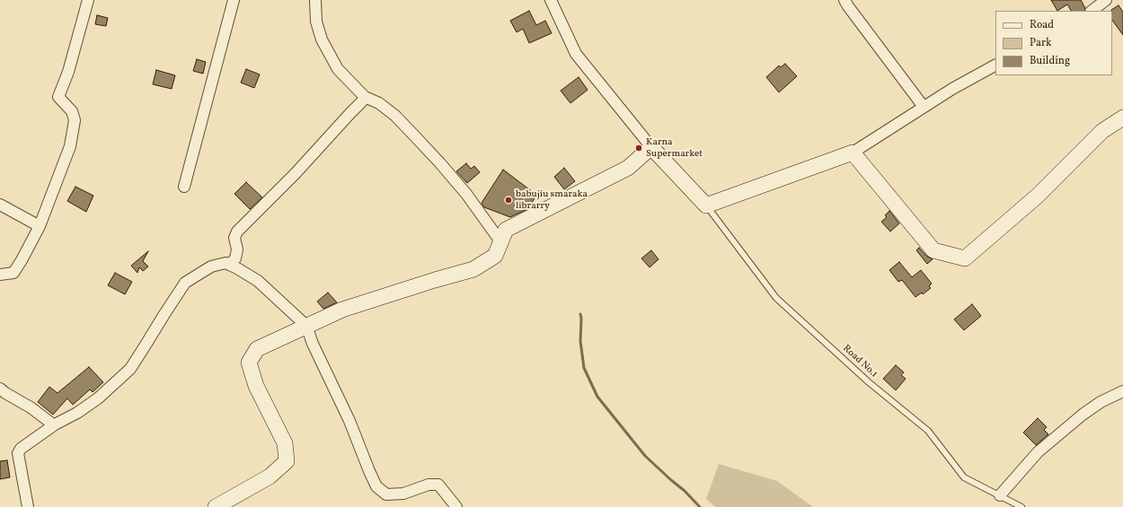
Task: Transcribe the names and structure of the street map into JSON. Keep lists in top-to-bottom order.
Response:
{
  "streets": {
    "lane": ["Road No.1"]
  },
  "places": ["Karna Supermarket", "babujiu smaraka librarry"],
  "legend": ["Road", "Park", "Building"]
}
